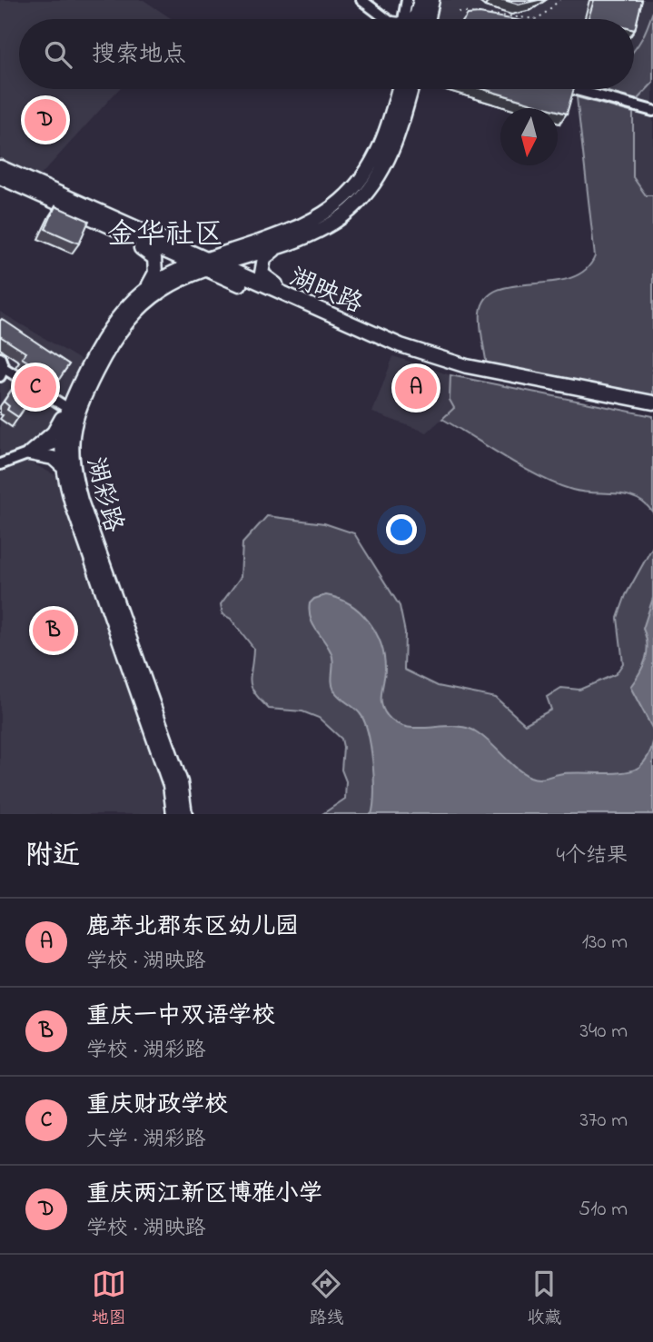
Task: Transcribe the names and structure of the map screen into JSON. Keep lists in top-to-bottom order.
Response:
{
  "streets": {
    "main road": ["湖映路", "湖彩路"]
  },
  "crossings": [
    ["湖映路", "湖彩路"]
  ],
  "districts": ["金华社区"],
  "north": "bottom",
  "page": {
    "search": "搜索地点",
    "pins": [
      "D",
      "C",
      "A",
      "B"
    ],
    "heading": ["附近", "4个结果"],
    "list": [
      {
        "mark": "A",
        "name": "鹿苹北郡东区幼儿园",
        "note": "学校 · 湖映路",
        "value": "130 m"
      },
      {
        "mark": "B",
        "name": "重庆一中双语学校",
        "note": "学校 · 湖彩路",
        "value": "340 m"
      },
      {
        "mark": "C",
        "name": "重庆财政学校",
        "note": "大学 · 湖彩路",
        "value": "370 m"
      },
      {
        "mark": "D",
        "name": "重庆两江新区博雅小学",
        "note": "学校 · 湖映路",
        "value": "510 m"
      }
    ],
    "nav": ["地图", "路线", "收藏"]
  }
}
